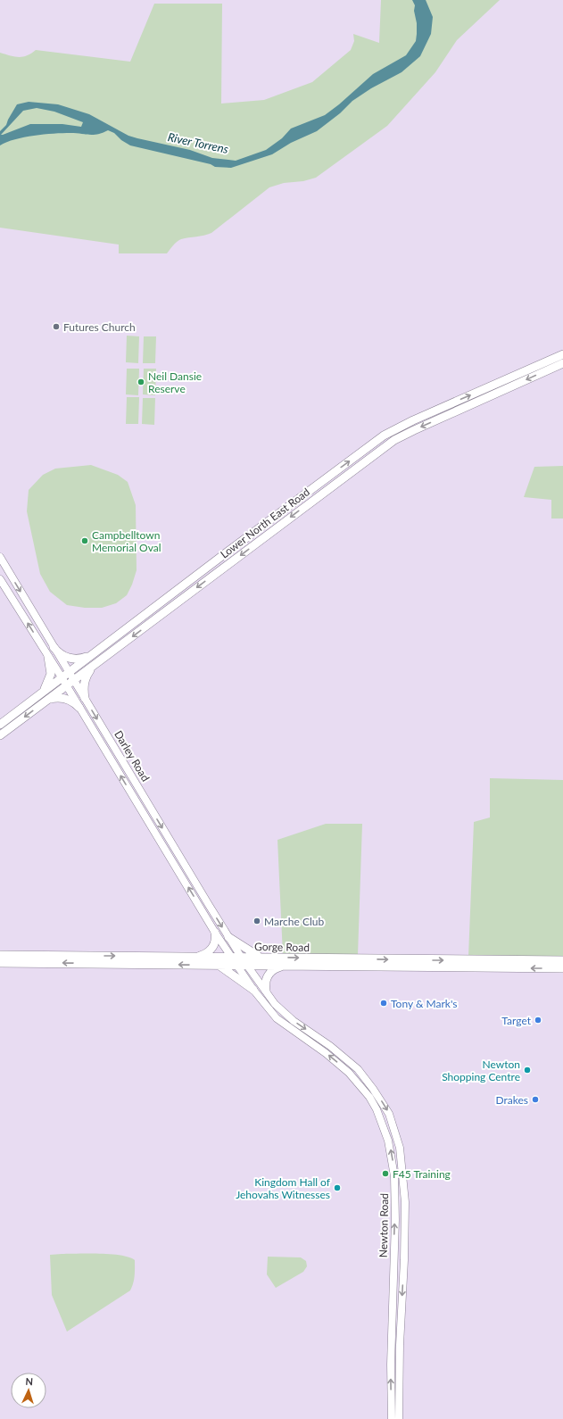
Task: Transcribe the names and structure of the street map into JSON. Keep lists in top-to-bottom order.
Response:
{
  "streets": {
    "main road": [
      "Lower North East Road",
      "Darley Road",
      "Gorge Road",
      "Newton Road"
    ]
  },
  "crossings": [
    ["Lower North East Road", "Darley Road"],
    ["Darley Road", "Gorge Road"],
    ["Darley Road", "Newton Road"],
    ["Gorge Road", "Newton Road"]
  ],
  "water": ["River Torrens"],
  "places": [
    "Futures Church",
    "Neil Dansie Reserve",
    "Campbelltown Memorial Oval",
    "Marche Club",
    "Tony & Mark's",
    "Target",
    "Newton Shopping Centre",
    "Drakes",
    "F45 Training",
    "Kingdom Hall of Jehovahs Witnesses"
  ],
  "north": "top"
}
